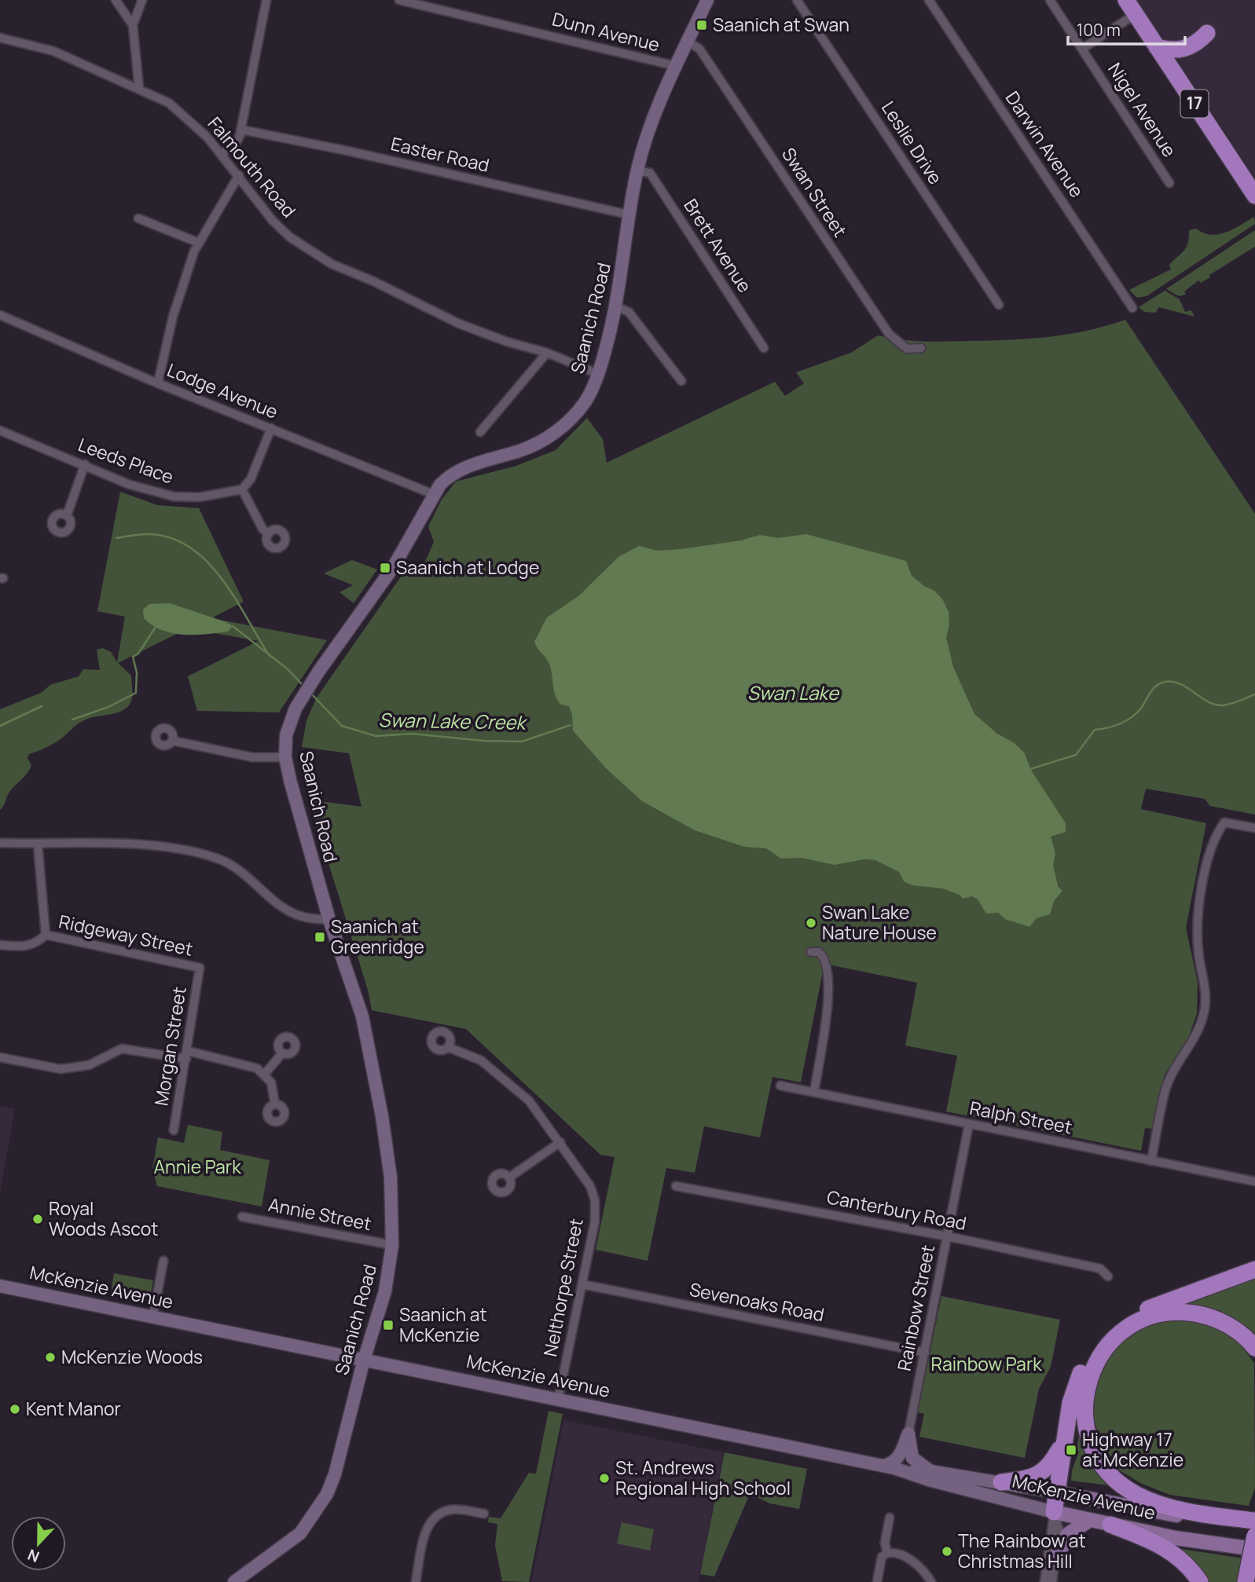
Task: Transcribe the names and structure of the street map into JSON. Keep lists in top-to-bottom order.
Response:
{
  "streets": {
    "highway": ["17"],
    "main road": ["Saanich Road", "McKenzie Avenue"],
    "street": [
      "Dunn Avenue",
      "Nigel Avenue",
      "Leslie Drive",
      "Darwin Avenue",
      "Easter Road",
      "Falmouth Road",
      "Swan Street",
      "Brett Avenue",
      "Lodge Avenue",
      "Leeds Place",
      "Ridgeway Street",
      "Morgan Street",
      "Ralph Street",
      "Canterbury Road",
      "Annie Street",
      "Nelthorpe Street",
      "Sevenoaks Road",
      "Rainbow Street"
    ]
  },
  "crossings": [
    ["Dunn Avenue", "Saanich Road"],
    ["Easter Road", "Saanich Road"],
    ["Falmouth Road", "Saanich Road"],
    ["Swan Street", "Saanich Road"],
    ["Brett Avenue", "Saanich Road"],
    ["Saanich Road", "Lodge Avenue"],
    ["Saanich Road", "Annie Street"],
    ["Saanich Road", "McKenzie Avenue"],
    ["Ridgeway Street", "Morgan Street"],
    ["Ralph Street", "Rainbow Street"],
    ["Canterbury Road", "Rainbow Street"],
    ["McKenzie Avenue", "Nelthorpe Street"],
    ["Nelthorpe Street", "Sevenoaks Road"],
    ["Sevenoaks Road", "Rainbow Street"]
  ],
  "water": ["Swan Lake", "Swan Lake Creek"],
  "parks": ["Annie Park", "Rainbow Park"],
  "places": {
    "transit": [
      "Saanich at Swan",
      "Saanich at Lodge",
      "Saanich at Greenridge",
      "Saanich at McKenzie",
      "Highway 17 at McKenzie"
    ],
    "other": [
      "Swan Lake Nature House",
      "Royal Woods Ascot",
      "McKenzie Woods",
      "Kent Manor",
      "St. Andrews Regional High School",
      "The Rainbow at Christmas Hill"
    ]
  },
  "scale_bar": "100 m",
  "north": "bottom"
}
